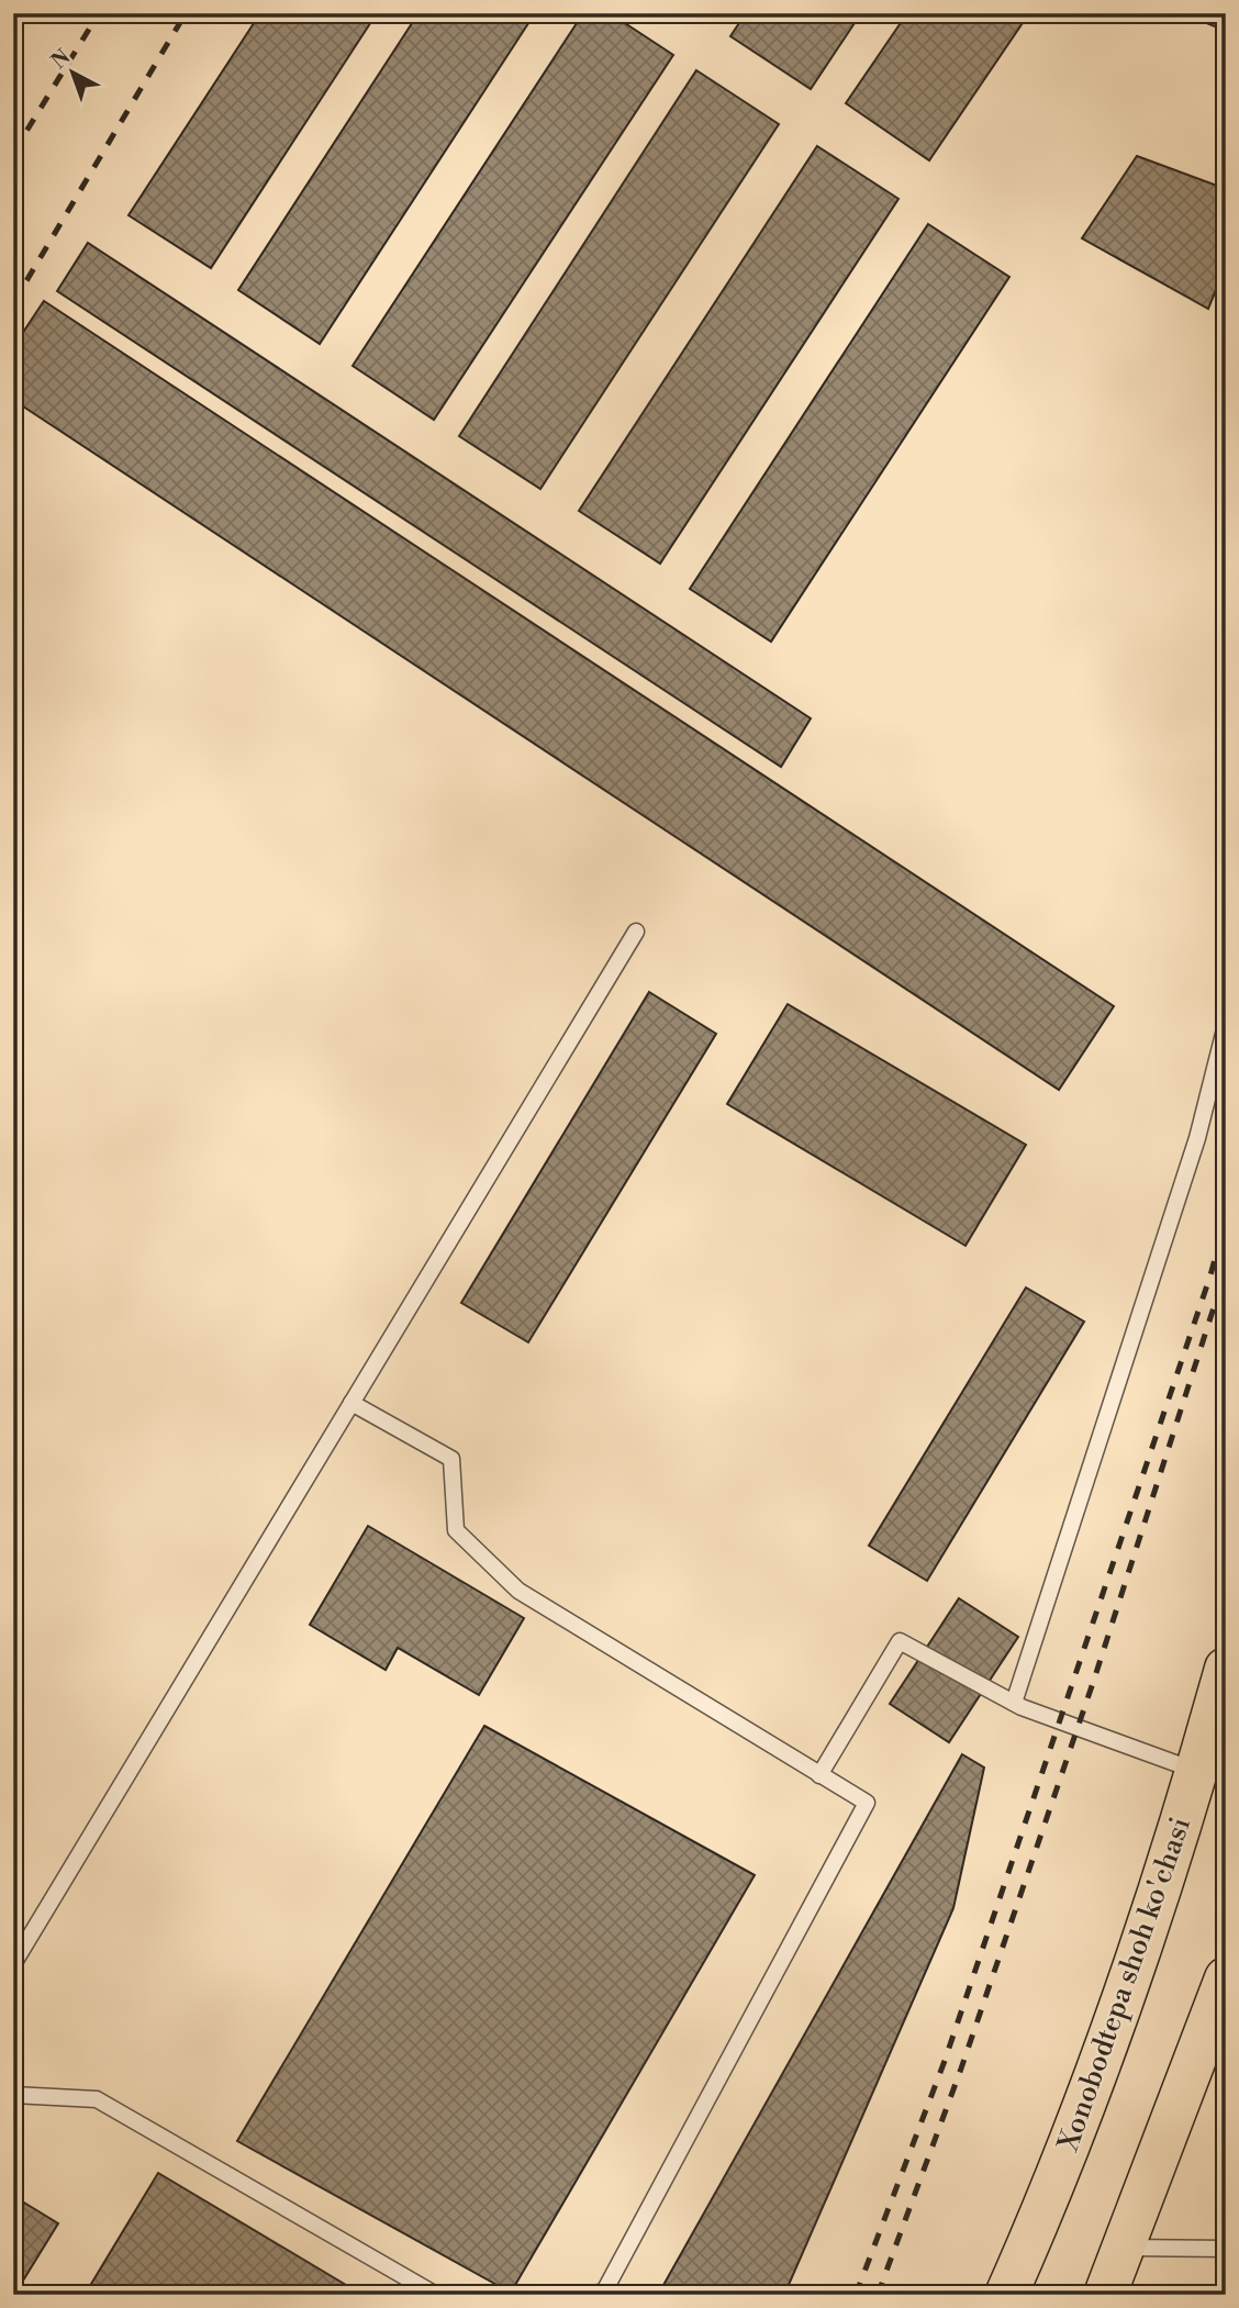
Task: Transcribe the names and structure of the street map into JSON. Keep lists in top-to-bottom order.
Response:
{
  "streets": {
    "highway": ["Xonobodtepa shoh ko'chasi"]
  },
  "north": "top left"
}
